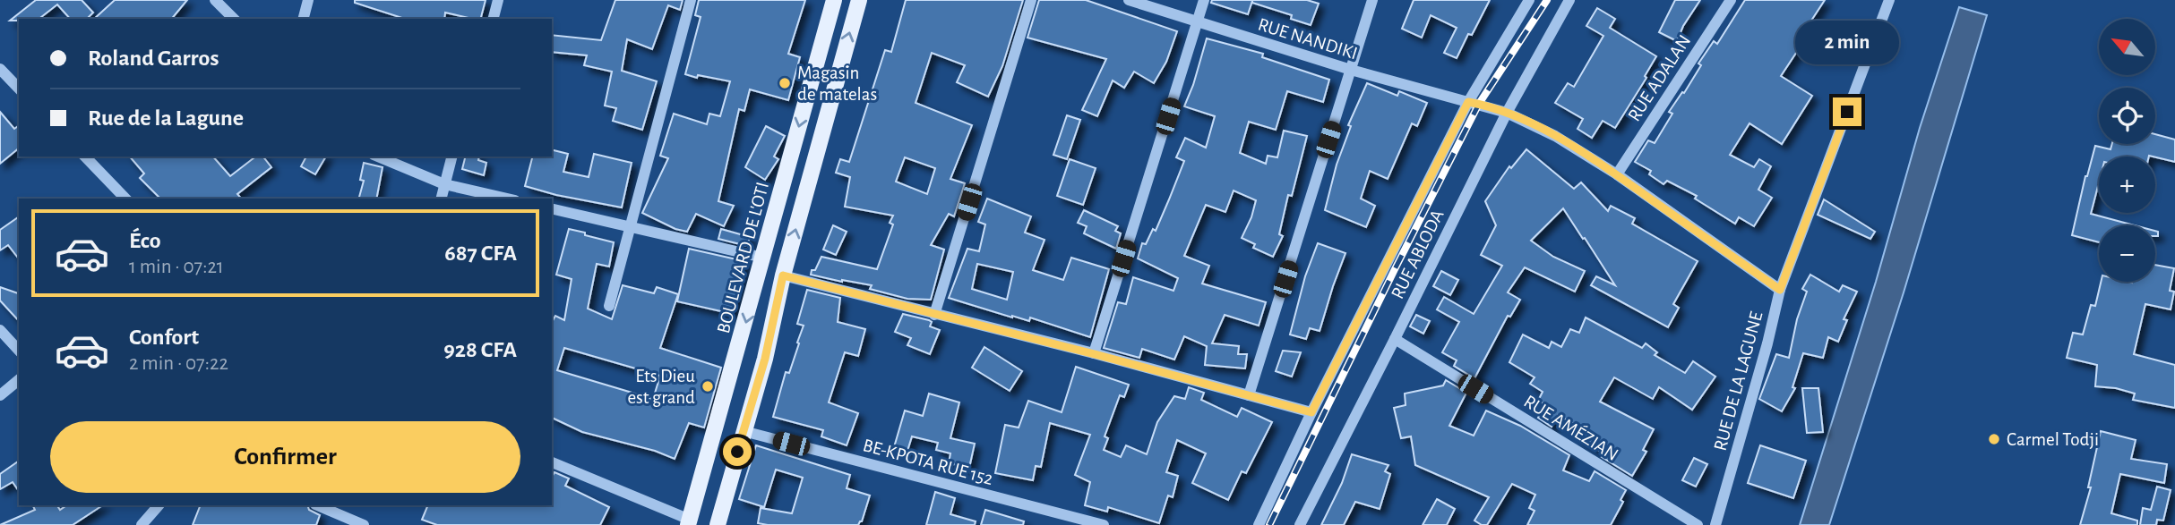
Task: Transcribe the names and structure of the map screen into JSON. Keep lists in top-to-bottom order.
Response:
{
  "streets": {
    "main road": ["BOULEVARD DE L'OTI"],
    "street": [
      "RUE NANDIKI",
      "RUE ADALAN",
      "RUE ABLODA",
      "RUE DE LA LAGUNE",
      "RUE AMÉZIAN",
      "BE-KPOTA RUE 152"
    ]
  },
  "crossings": [
    ["RUE NANDIKI", "RUE ADALAN"],
    ["RUE NANDIKI", "RUE ABLODA"],
    ["RUE NANDIKI", "RUE DE LA LAGUNE"],
    ["RUE ABLODA", "RUE AMÉZIAN"]
  ],
  "places": ["Magasin de matelas", "Ets Dieu est grand", "Carmel Todji"],
  "north": "top left",
  "page": {
    "map_buttons": ["+", "−"],
    "banner": ["Roland Garros", "Rue de la Lagune"],
    "bubble": "2 min",
    "list": [
      {
        "name": "Éco",
        "note": "1 min · 07:21",
        "value": "687 CFA"
      },
      {
        "name": "Confort",
        "note": "2 min · 07:22",
        "value": "928 CFA"
      }
    ],
    "buttons": "Confirmer"
  }
}
